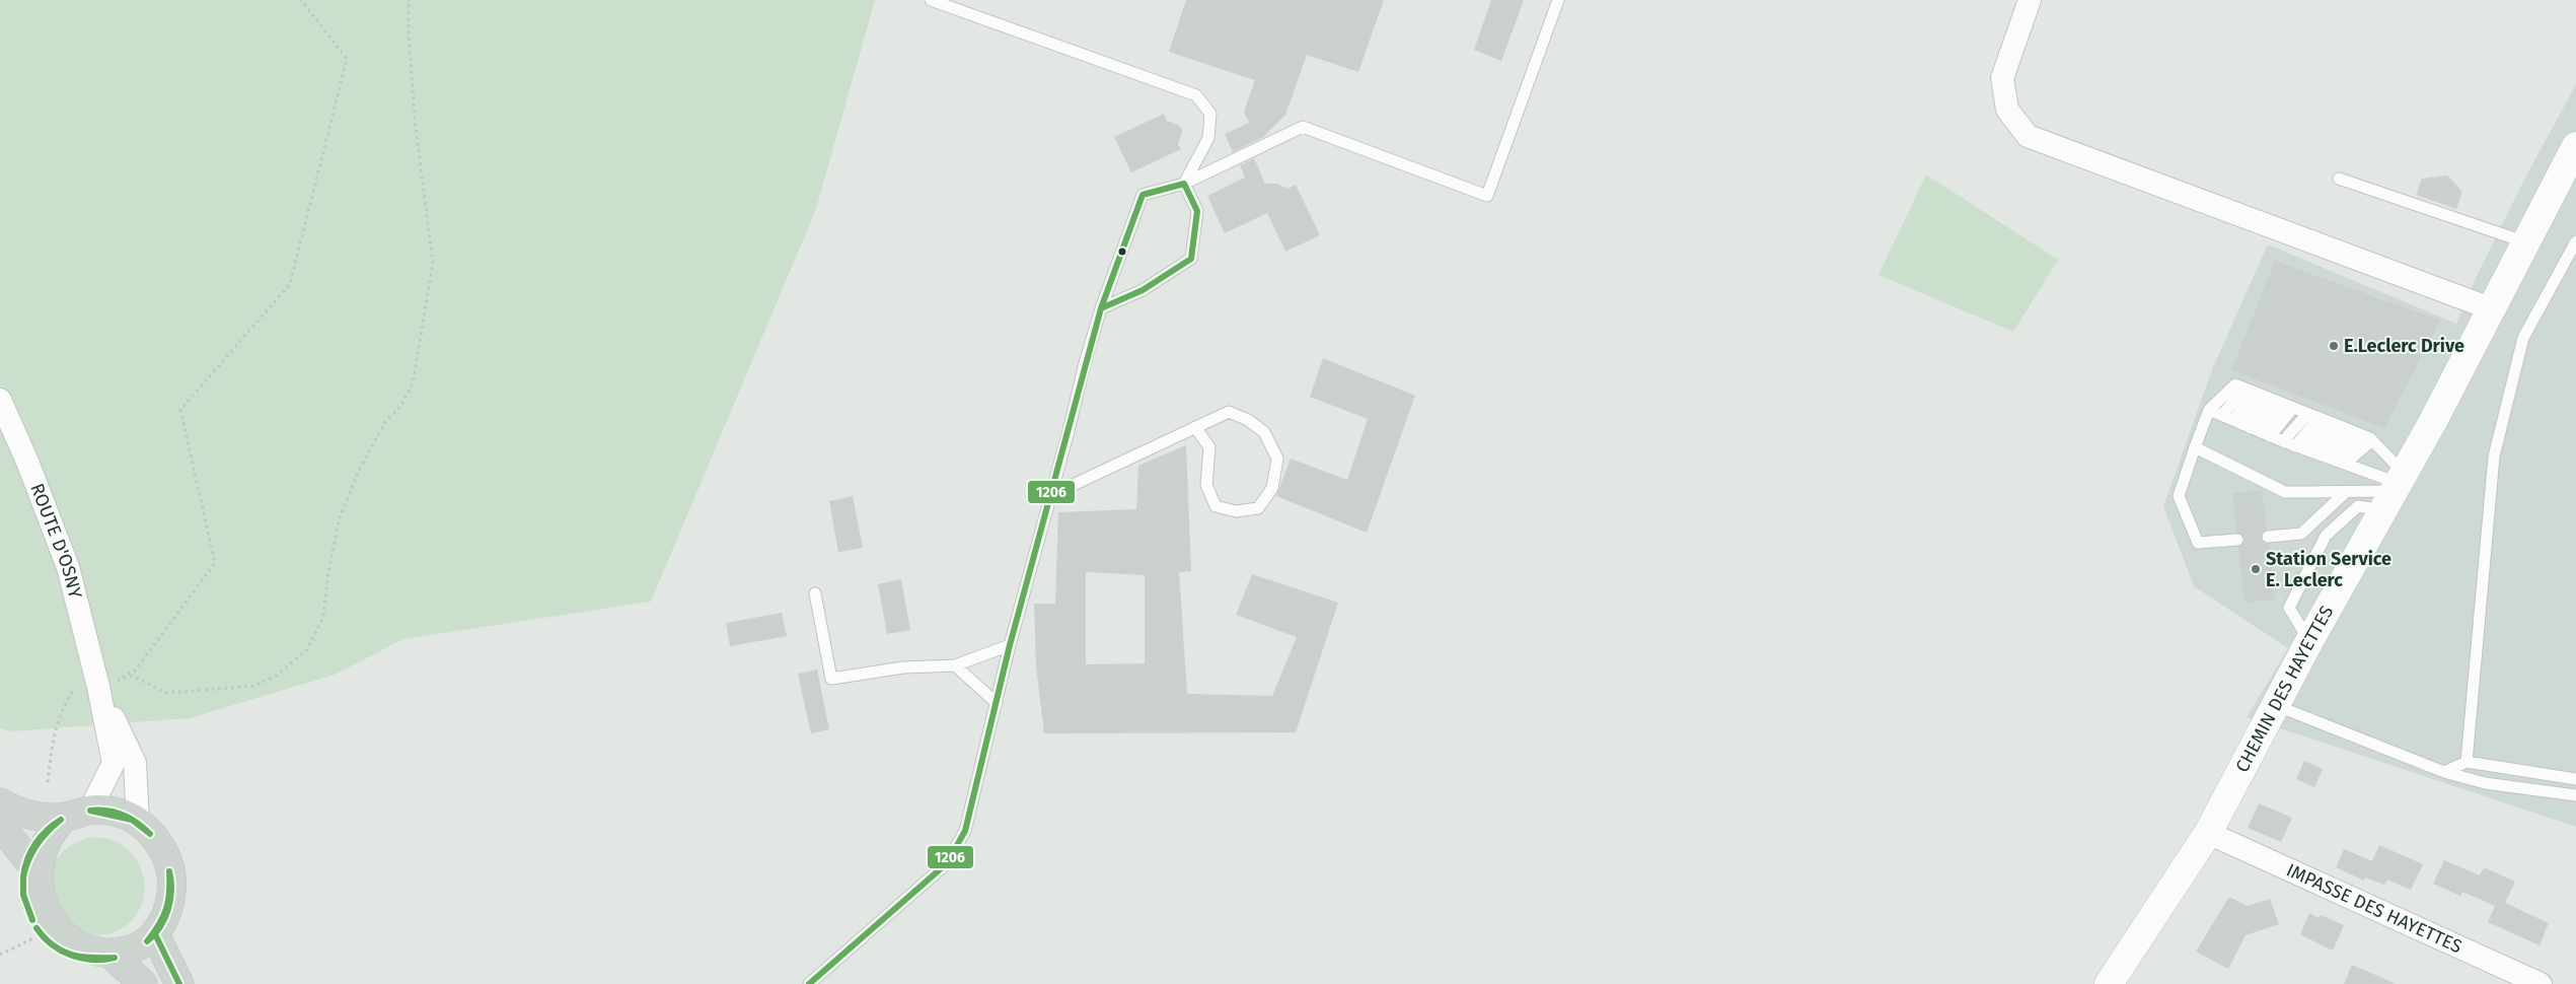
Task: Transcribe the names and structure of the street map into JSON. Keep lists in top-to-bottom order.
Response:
{
  "streets": {
    "street": ["ROUTE D'OSNY", "CHEMIN DES HAYETTES", "IMPASSE DES HAYETTES"]
  },
  "crossings": [
    ["CHEMIN DES HAYETTES", "IMPASSE DES HAYETTES"]
  ],
  "places": ["E.Leclerc Drive", "Station Service E. Leclerc"],
  "lines": ["transit line 1206"]
}
